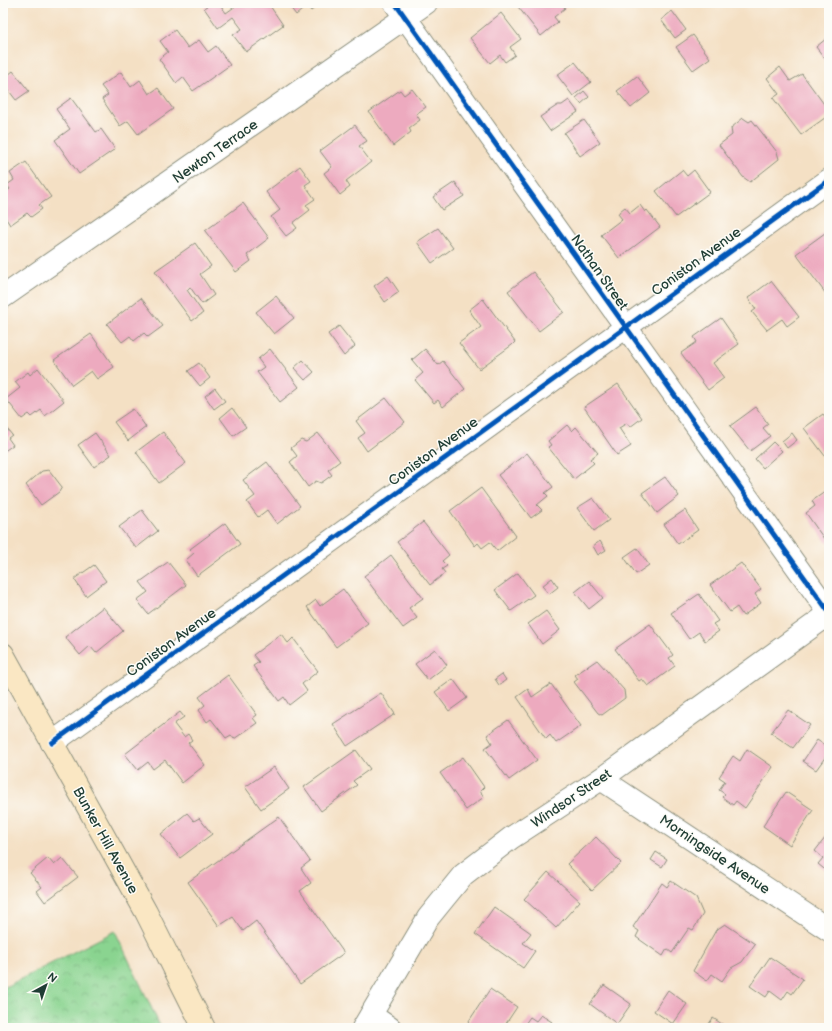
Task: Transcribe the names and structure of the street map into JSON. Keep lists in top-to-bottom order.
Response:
{
  "streets": {
    "main road": ["Bunker Hill Avenue"],
    "street": [
      "Newton Terrace",
      "Coniston Avenue",
      "Nathan Street",
      "Windsor Street",
      "Morningside Avenue"
    ]
  },
  "crossings": [
    ["Newton Terrace", "Nathan Street"],
    ["Coniston Avenue", "Nathan Street"],
    ["Coniston Avenue", "Bunker Hill Avenue"],
    ["Nathan Street", "Windsor Street"],
    ["Windsor Street", "Morningside Avenue"]
  ],
  "north": "top right"
}
